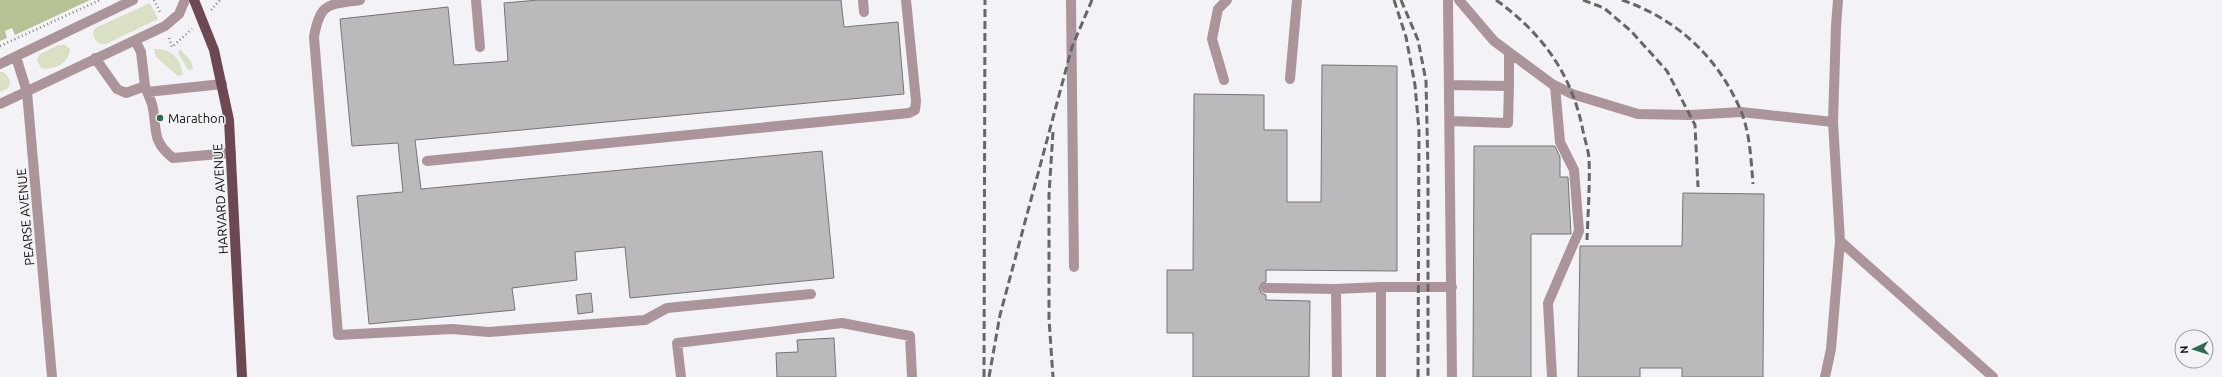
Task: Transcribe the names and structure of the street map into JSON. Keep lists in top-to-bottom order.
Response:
{
  "streets": {
    "main road": ["HARVARD AVENUE"],
    "street": ["PEARSE AVENUE"]
  },
  "places": ["Marathon"],
  "north": "left"
}
